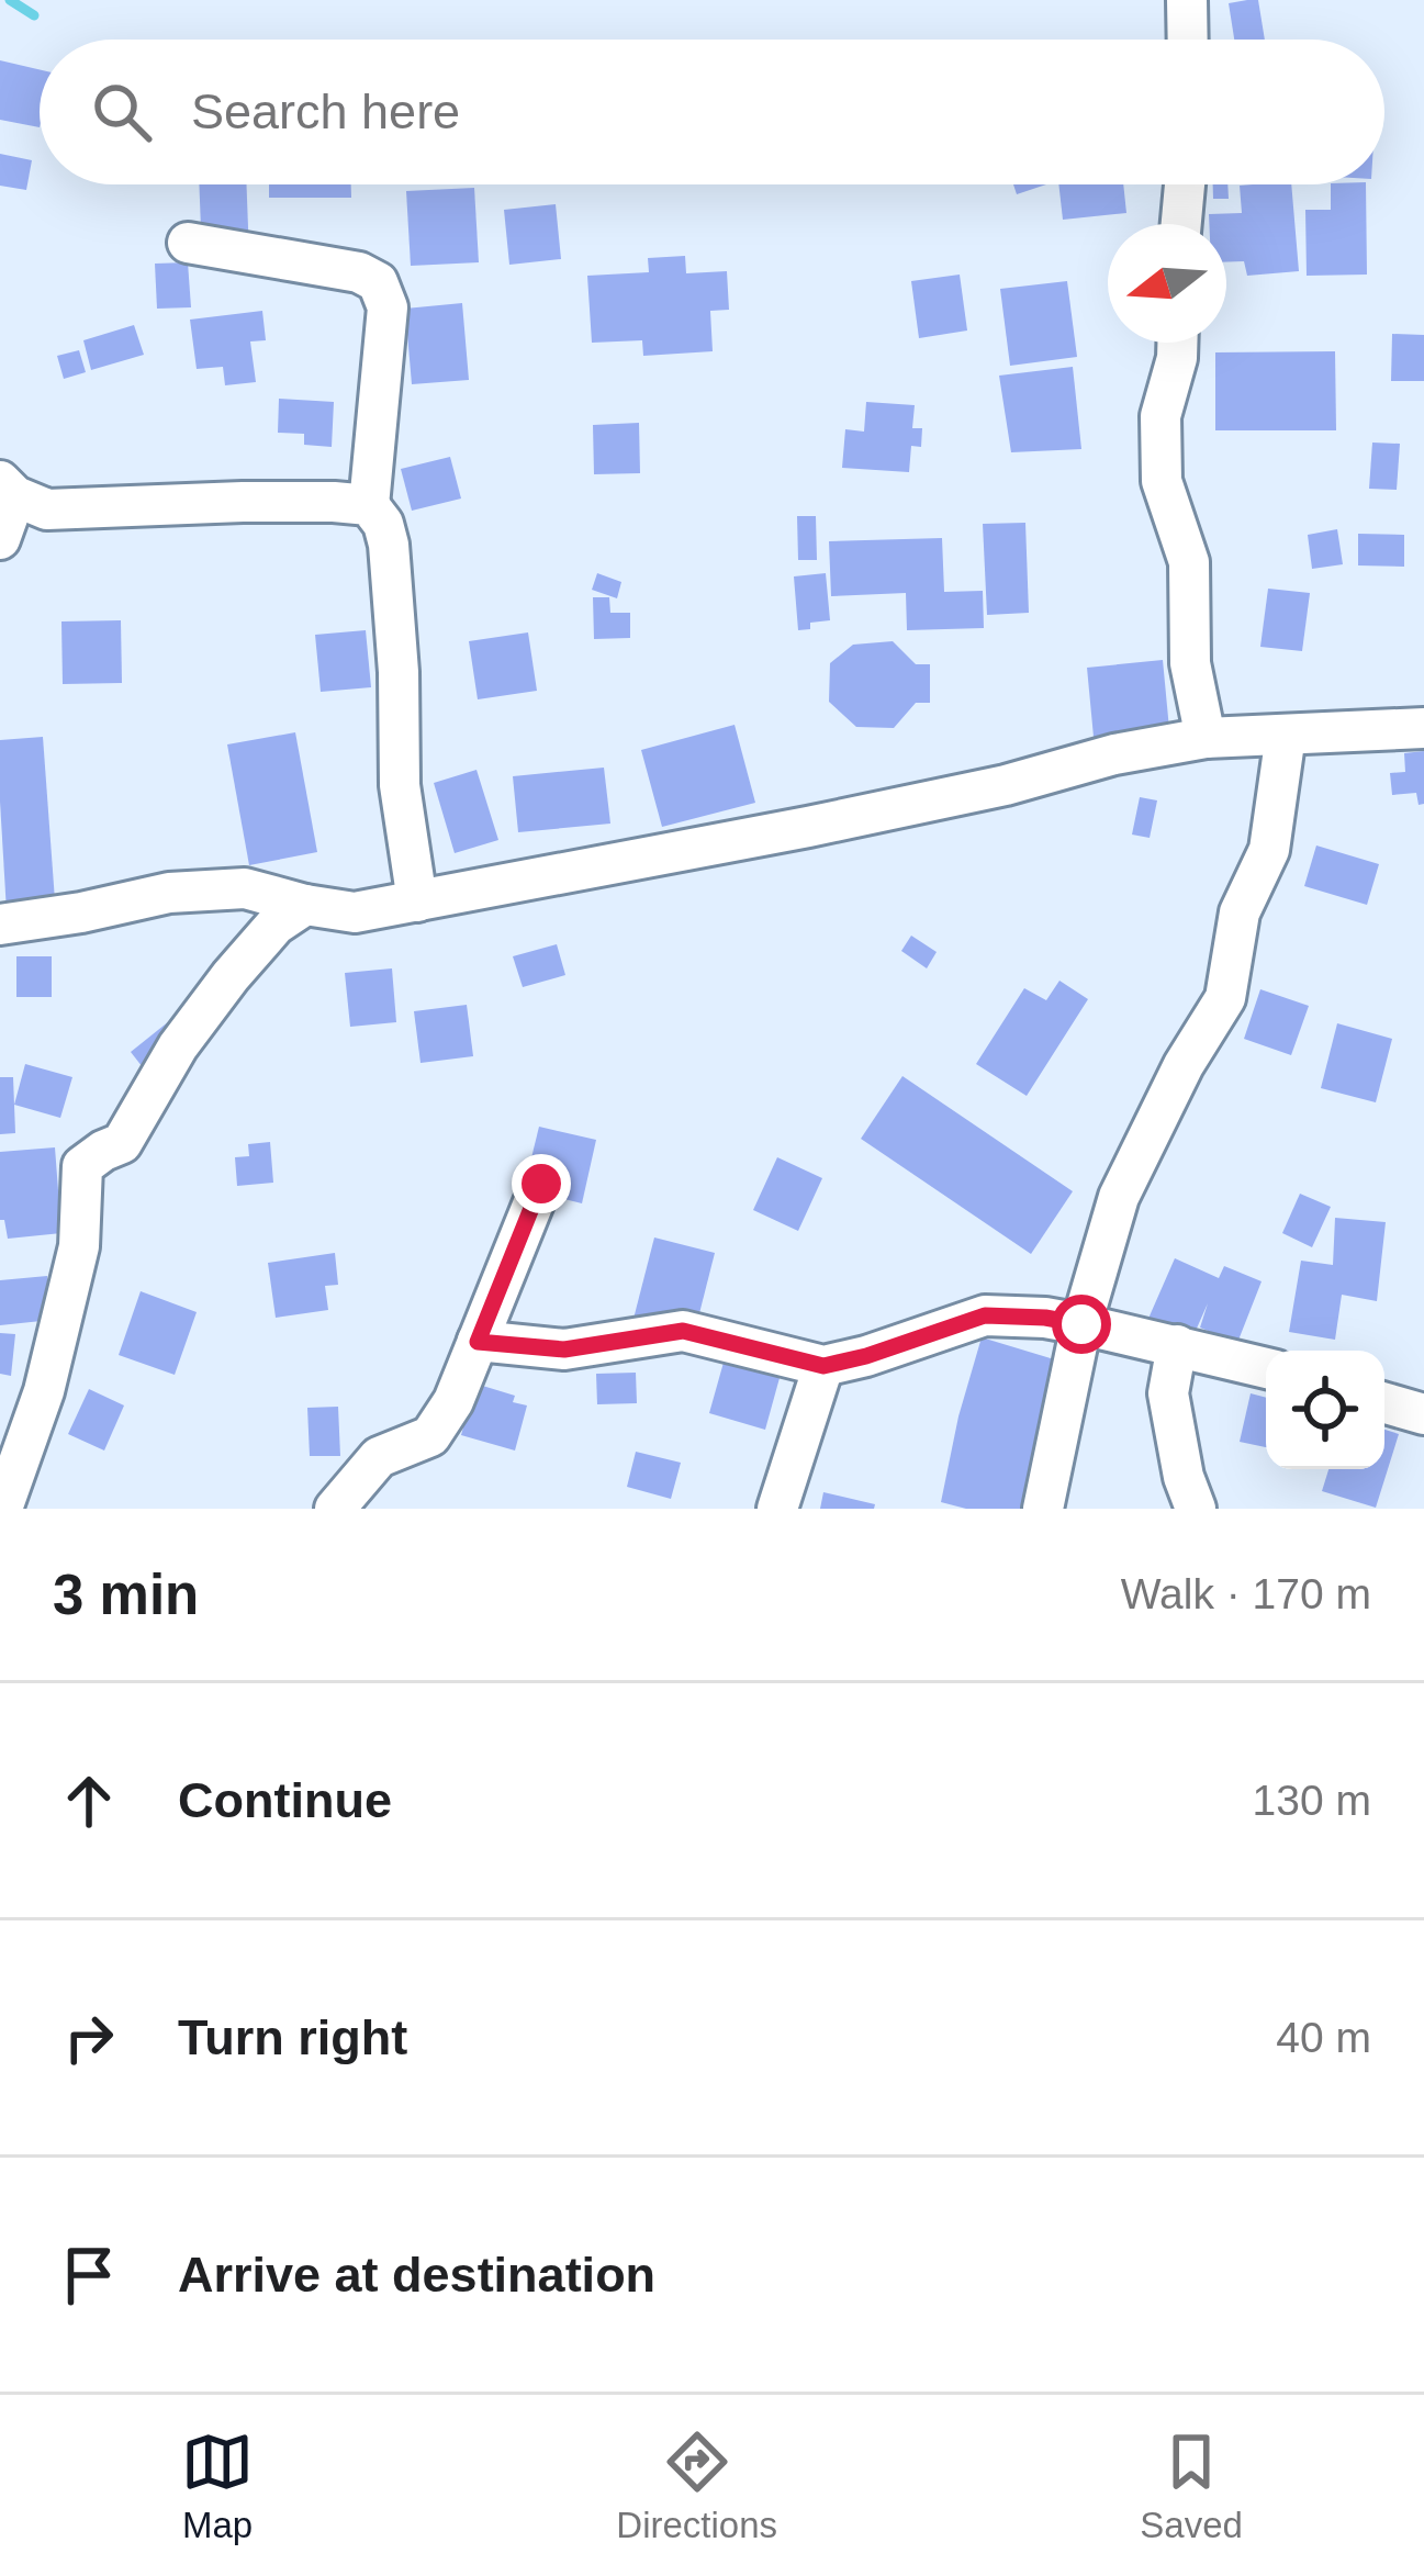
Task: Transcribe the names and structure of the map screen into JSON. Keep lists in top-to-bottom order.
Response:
{
  "north": "left",
  "page": {
    "search": "Search here",
    "heading": ["3 min", "Walk · 170 m"],
    "list": [
      ["Continue", "130 m"],
      ["Turn right", "40 m"],
      "Arrive at destination"
    ],
    "nav": ["Map", "Directions", "Saved"]
  }
}
